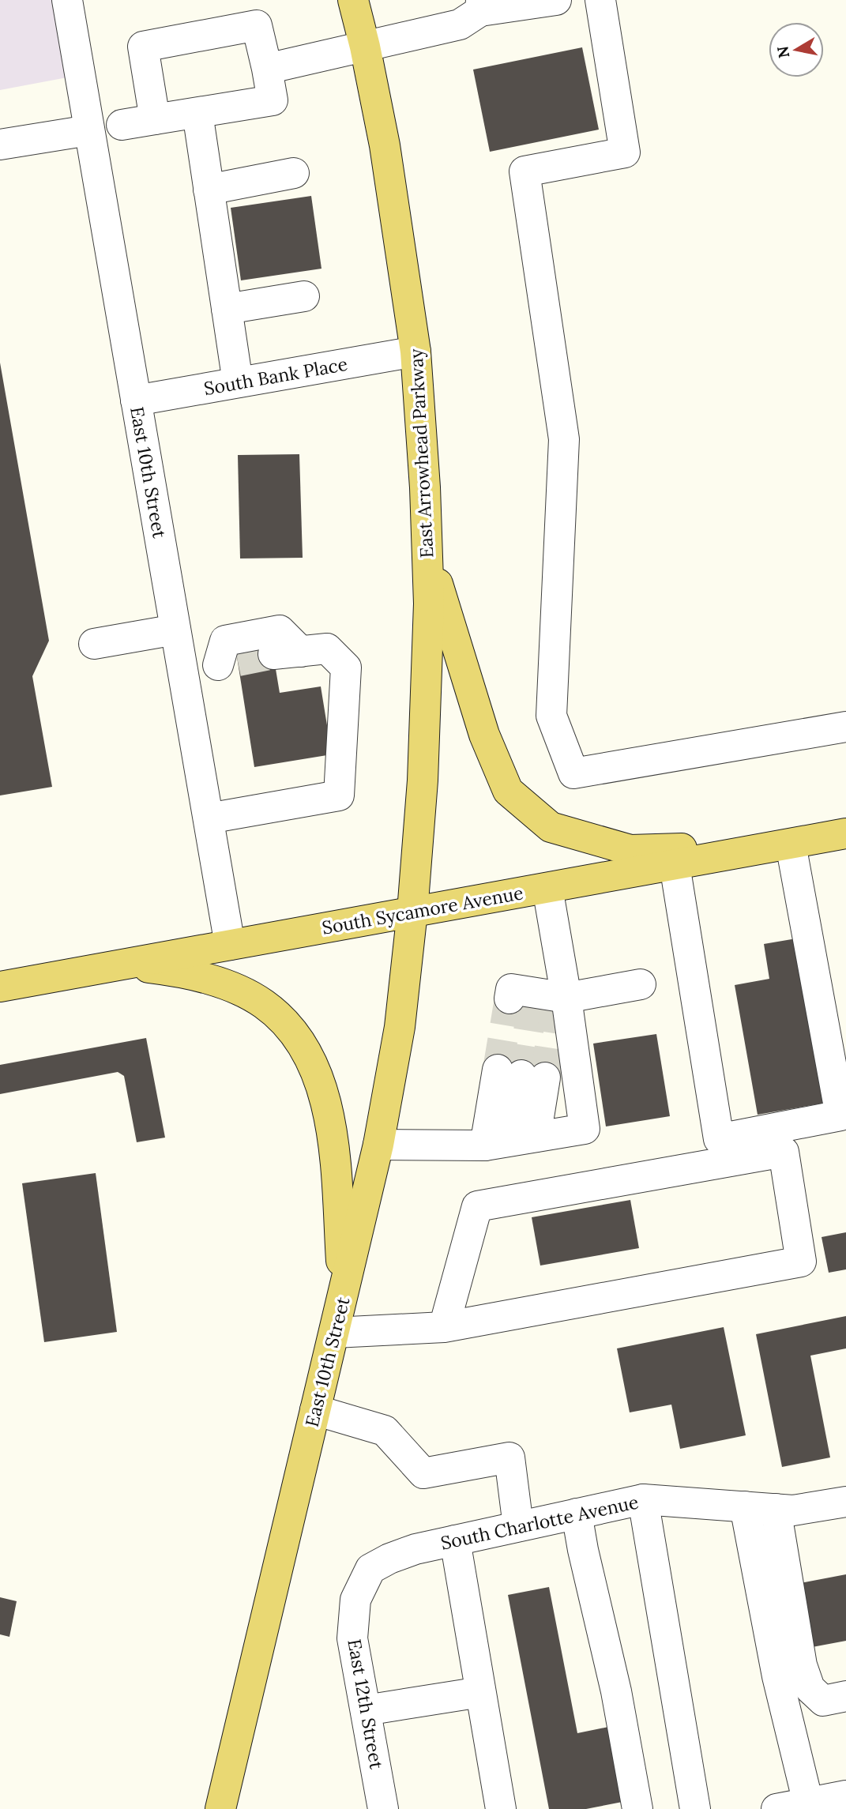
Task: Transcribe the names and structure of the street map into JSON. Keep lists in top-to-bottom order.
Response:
{
  "streets": {
    "main road": ["East Arrowhead Parkway", "East 10th Street", "South Sycamore Avenue"],
    "street": ["South Bank Place", "South Charlotte Avenue", "East 12th Street"]
  },
  "crossings": [
    ["South Bank Place", "East Arrowhead Parkway"],
    ["South Bank Place", "East 10th Street"],
    ["East Arrowhead Parkway", "East 10th Street"],
    ["East Arrowhead Parkway", "South Sycamore Avenue"],
    ["East 10th Street", "South Sycamore Avenue"],
    ["South Charlotte Avenue", "East 12th Street"]
  ],
  "north": "left"
}
